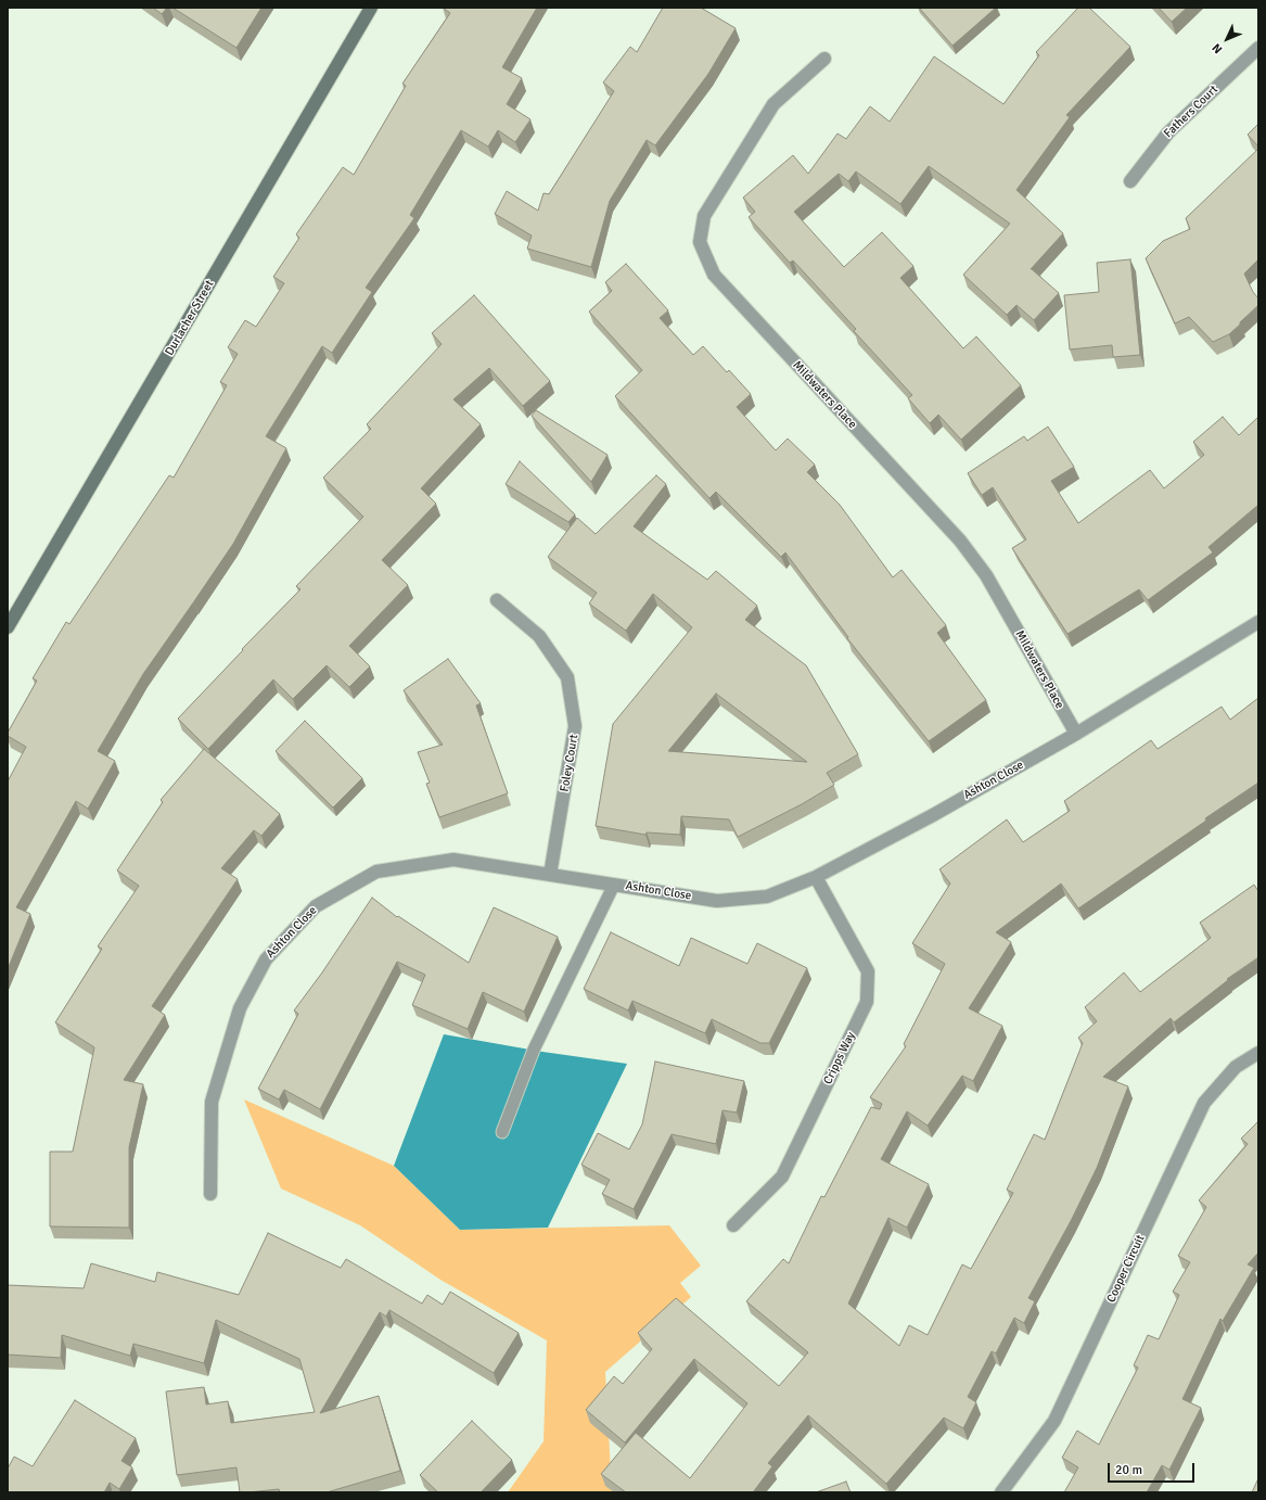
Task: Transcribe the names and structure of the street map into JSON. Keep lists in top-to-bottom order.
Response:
{
  "streets": {
    "street": [
      "Fathers Court",
      "Durlacher Street",
      "Mildwaters Place",
      "Foley Court",
      "Ashton Close",
      "Cripps Way",
      "Cooper Circuit"
    ]
  },
  "crossings": [
    ["Mildwaters Place", "Ashton Close"],
    ["Foley Court", "Ashton Close"],
    ["Ashton Close", "Cripps Way"]
  ],
  "scale_bar": "20 m",
  "north": "bottom left"
}
